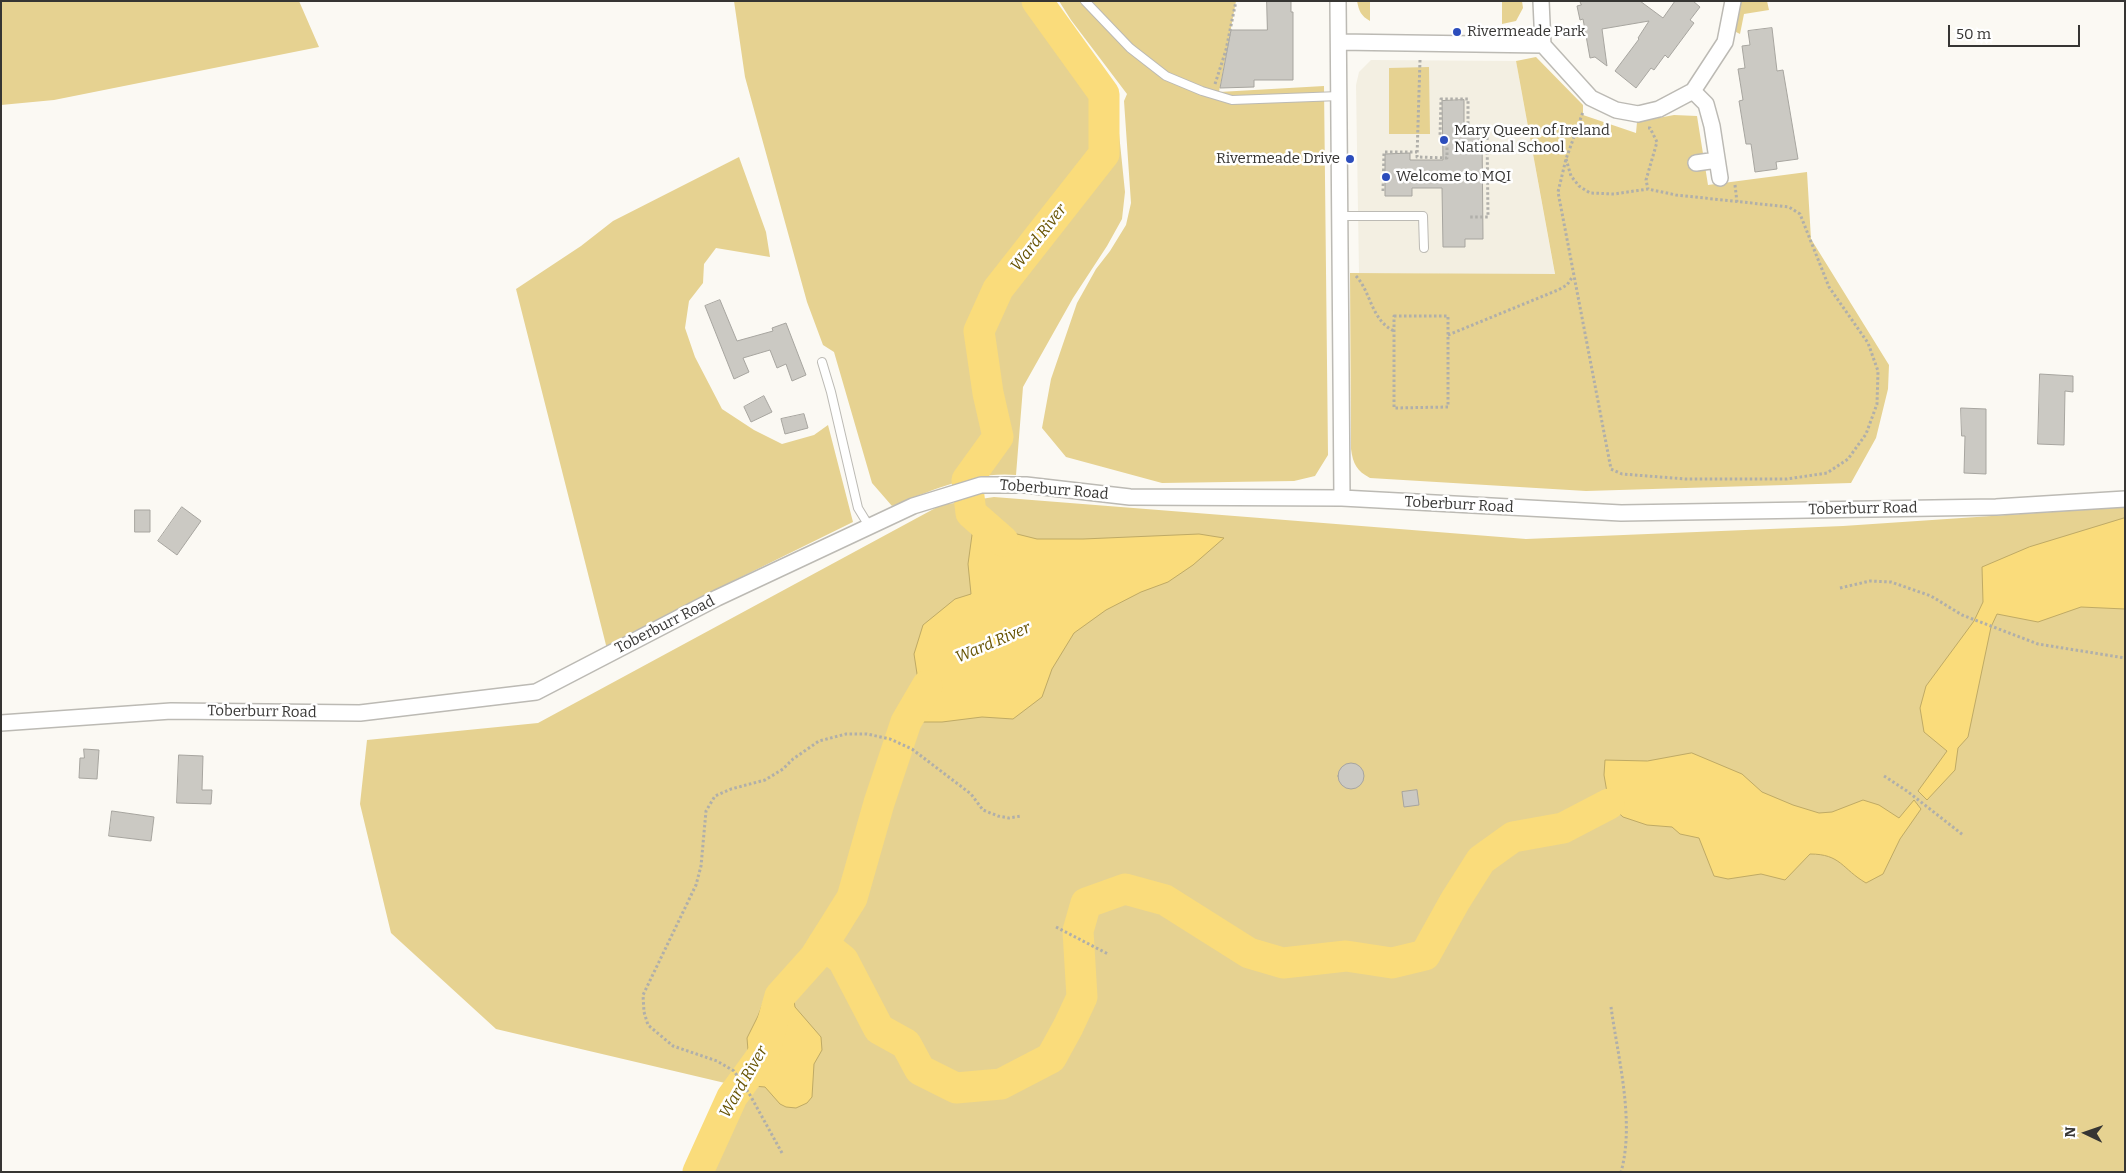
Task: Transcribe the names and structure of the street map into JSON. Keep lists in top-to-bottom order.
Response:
{
  "streets": {
    "street": ["Toberburr Road"]
  },
  "water": ["Ward River"],
  "places": [
    "Rivermeade Park",
    "Mary Queen of Ireland National School",
    "Rivermeade Drive",
    "Welcome to MQI"
  ],
  "scale_bar": "50 m",
  "north": "left"
}
